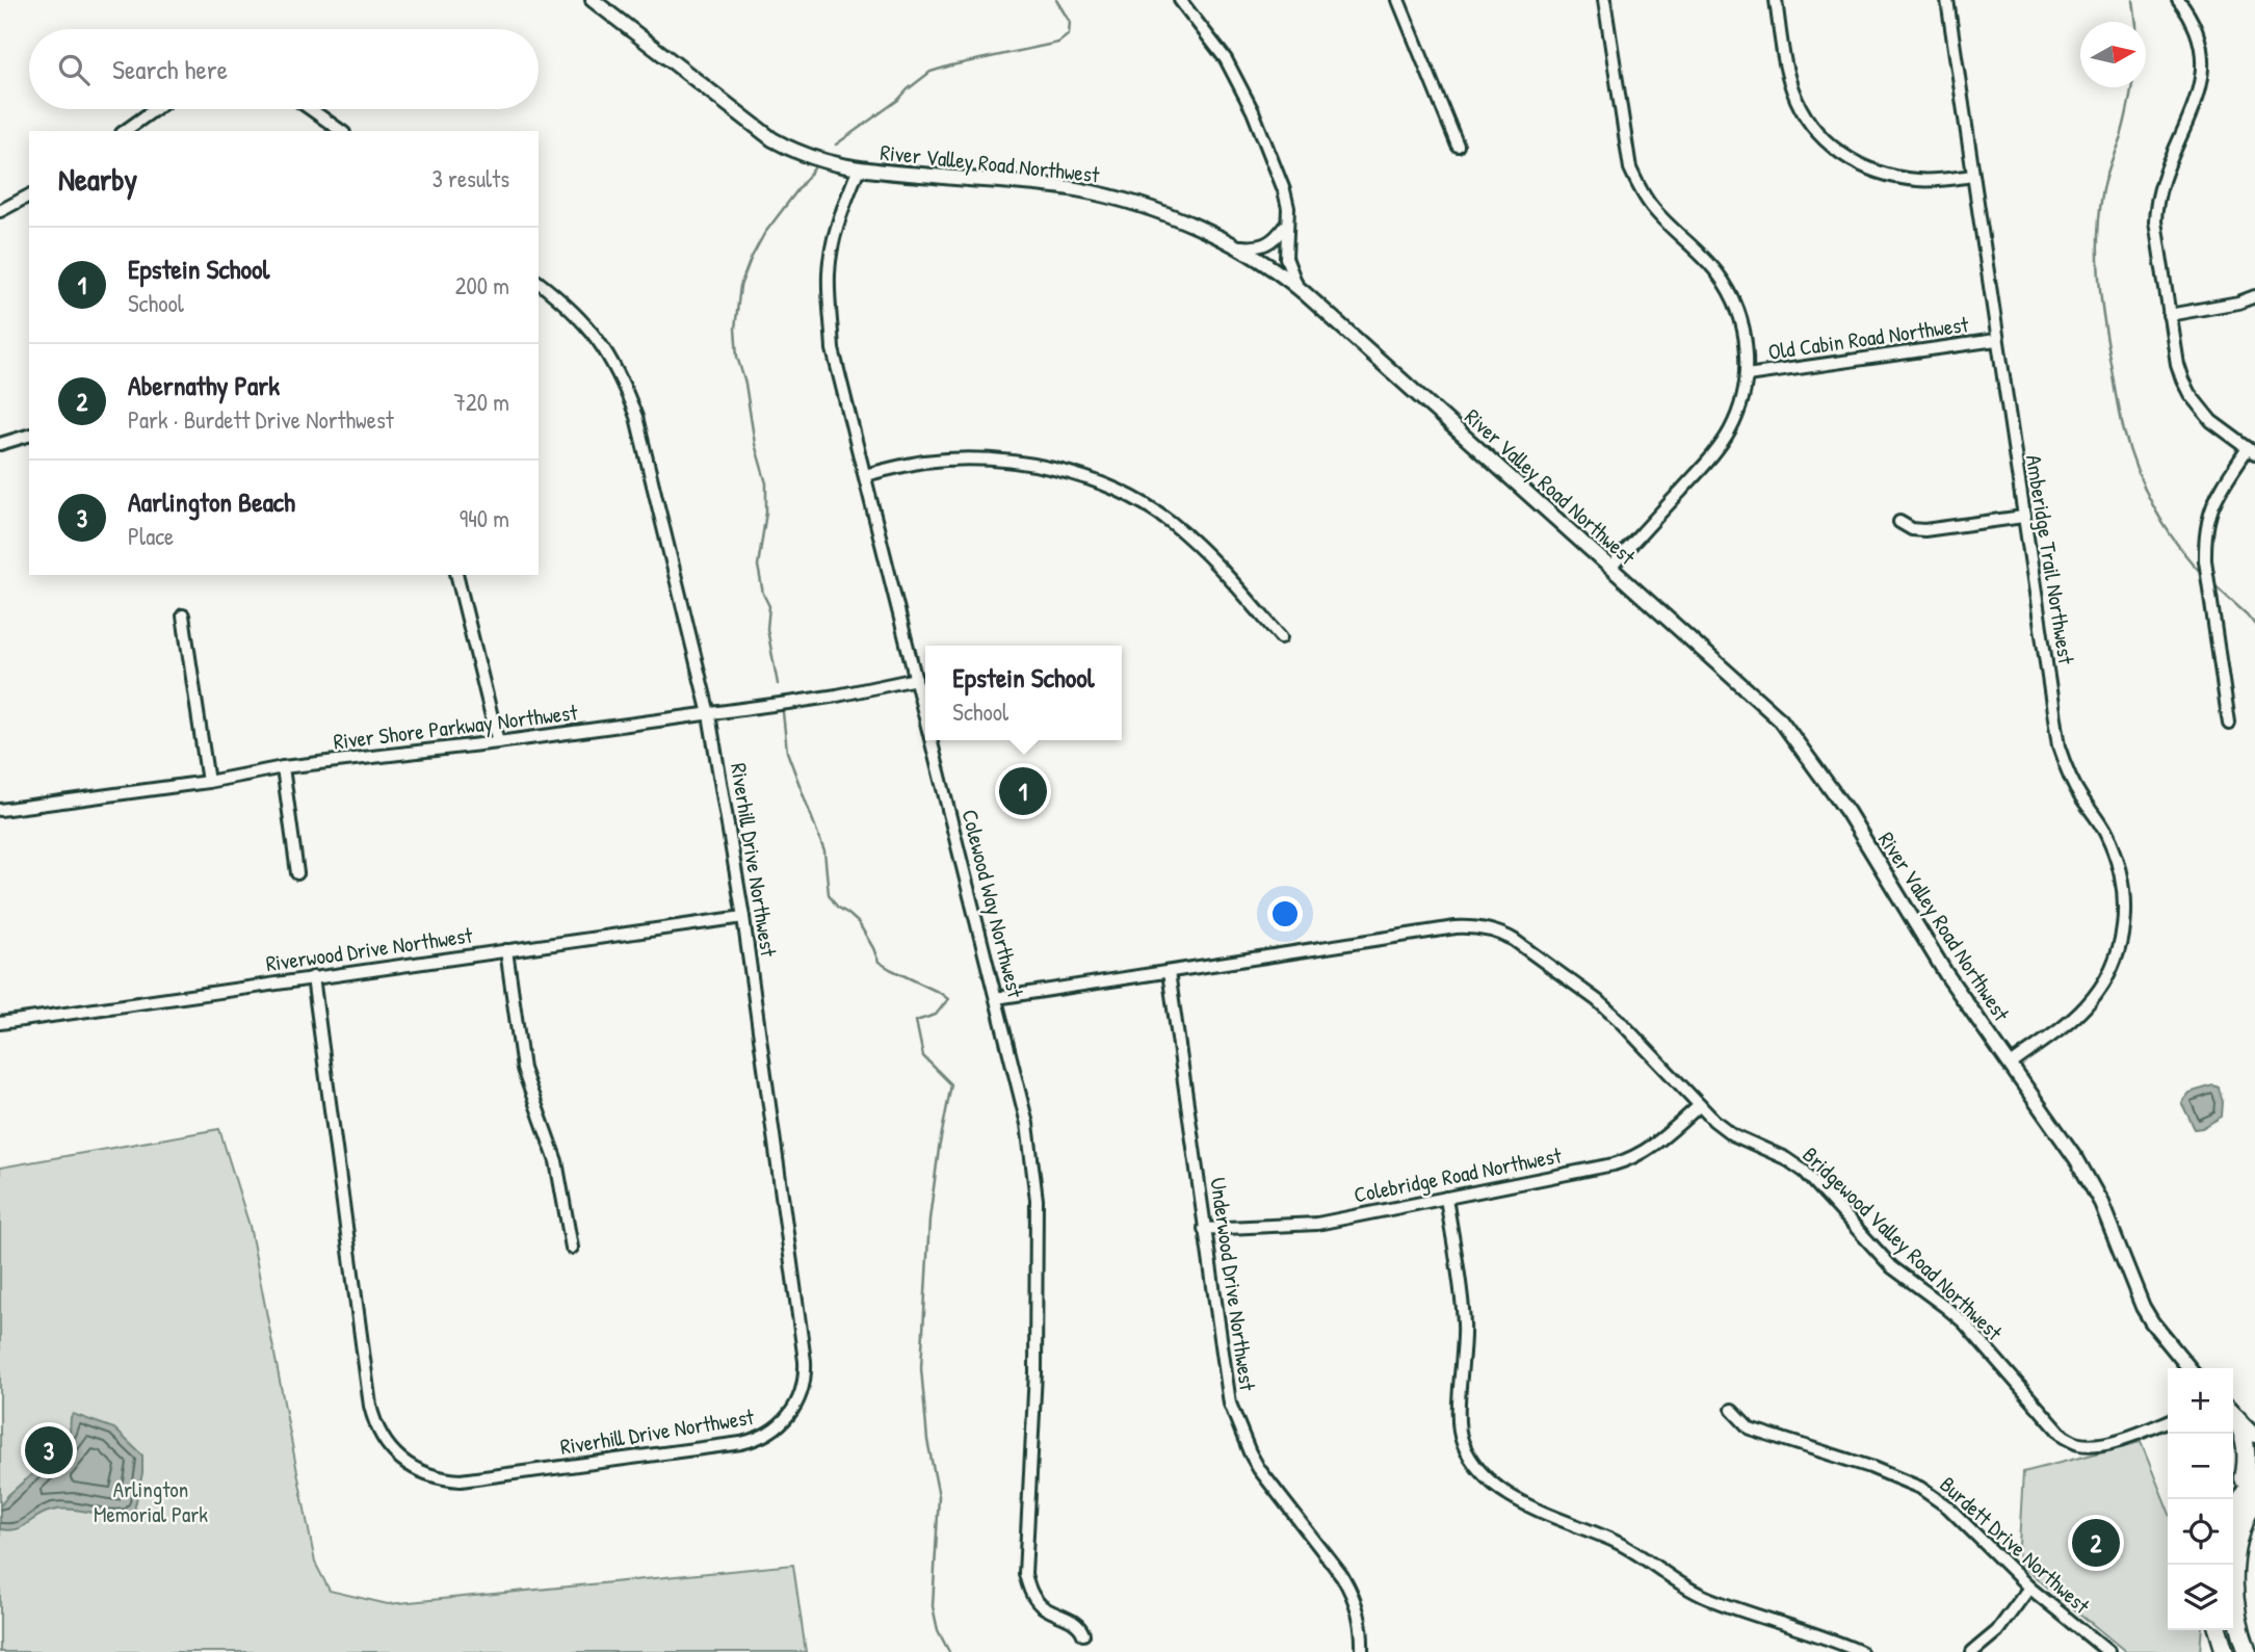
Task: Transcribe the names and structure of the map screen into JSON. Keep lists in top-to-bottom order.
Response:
{
  "streets": {
    "street": [
      "River Valley Road Northwest",
      "Old Cabin Road Northwest",
      "Amberidge Trail Northwest",
      "River Shore Parkway Northwest",
      "Riverhill Drive Northwest",
      "Colewood Way Northwest",
      "Riverwood Drive Northwest",
      "Colebridge Road Northwest",
      "Bridgewood Valley Road Northwest",
      "Underwood Drive Northwest",
      "Burdett Drive Northwest"
    ]
  },
  "crossings": [
    ["River Valley Road Northwest", "Amberidge Trail Northwest"],
    ["River Valley Road Northwest", "Colewood Way Northwest"],
    ["Old Cabin Road Northwest", "Amberidge Trail Northwest"],
    ["River Shore Parkway Northwest", "Riverhill Drive Northwest"],
    ["River Shore Parkway Northwest", "Colewood Way Northwest"],
    ["Riverhill Drive Northwest", "Riverwood Drive Northwest"],
    ["Colewood Way Northwest", "Bridgewood Valley Road Northwest"],
    ["Colebridge Road Northwest", "Bridgewood Valley Road Northwest"],
    ["Colebridge Road Northwest", "Underwood Drive Northwest"],
    ["Bridgewood Valley Road Northwest", "Underwood Drive Northwest"]
  ],
  "parks": ["Arlington Memorial Park"],
  "north": "right",
  "page": {
    "search": "Search here",
    "heading": ["Nearby", "3 results"],
    "list": [
      {
        "mark": "1",
        "name": "Epstein School",
        "note": "School",
        "value": "200 m"
      },
      {
        "mark": "2",
        "name": "Abernathy Park",
        "note": "Park · Burdett Drive Northwest",
        "value": "720 m"
      },
      {
        "mark": "3",
        "name": "Aarlington Beach",
        "note": "Place",
        "value": "940 m"
      }
    ],
    "popup": ["Epstein School", "School"],
    "pins": ["1", "3", "2"],
    "map_buttons": ["+", "−"]
  }
}
